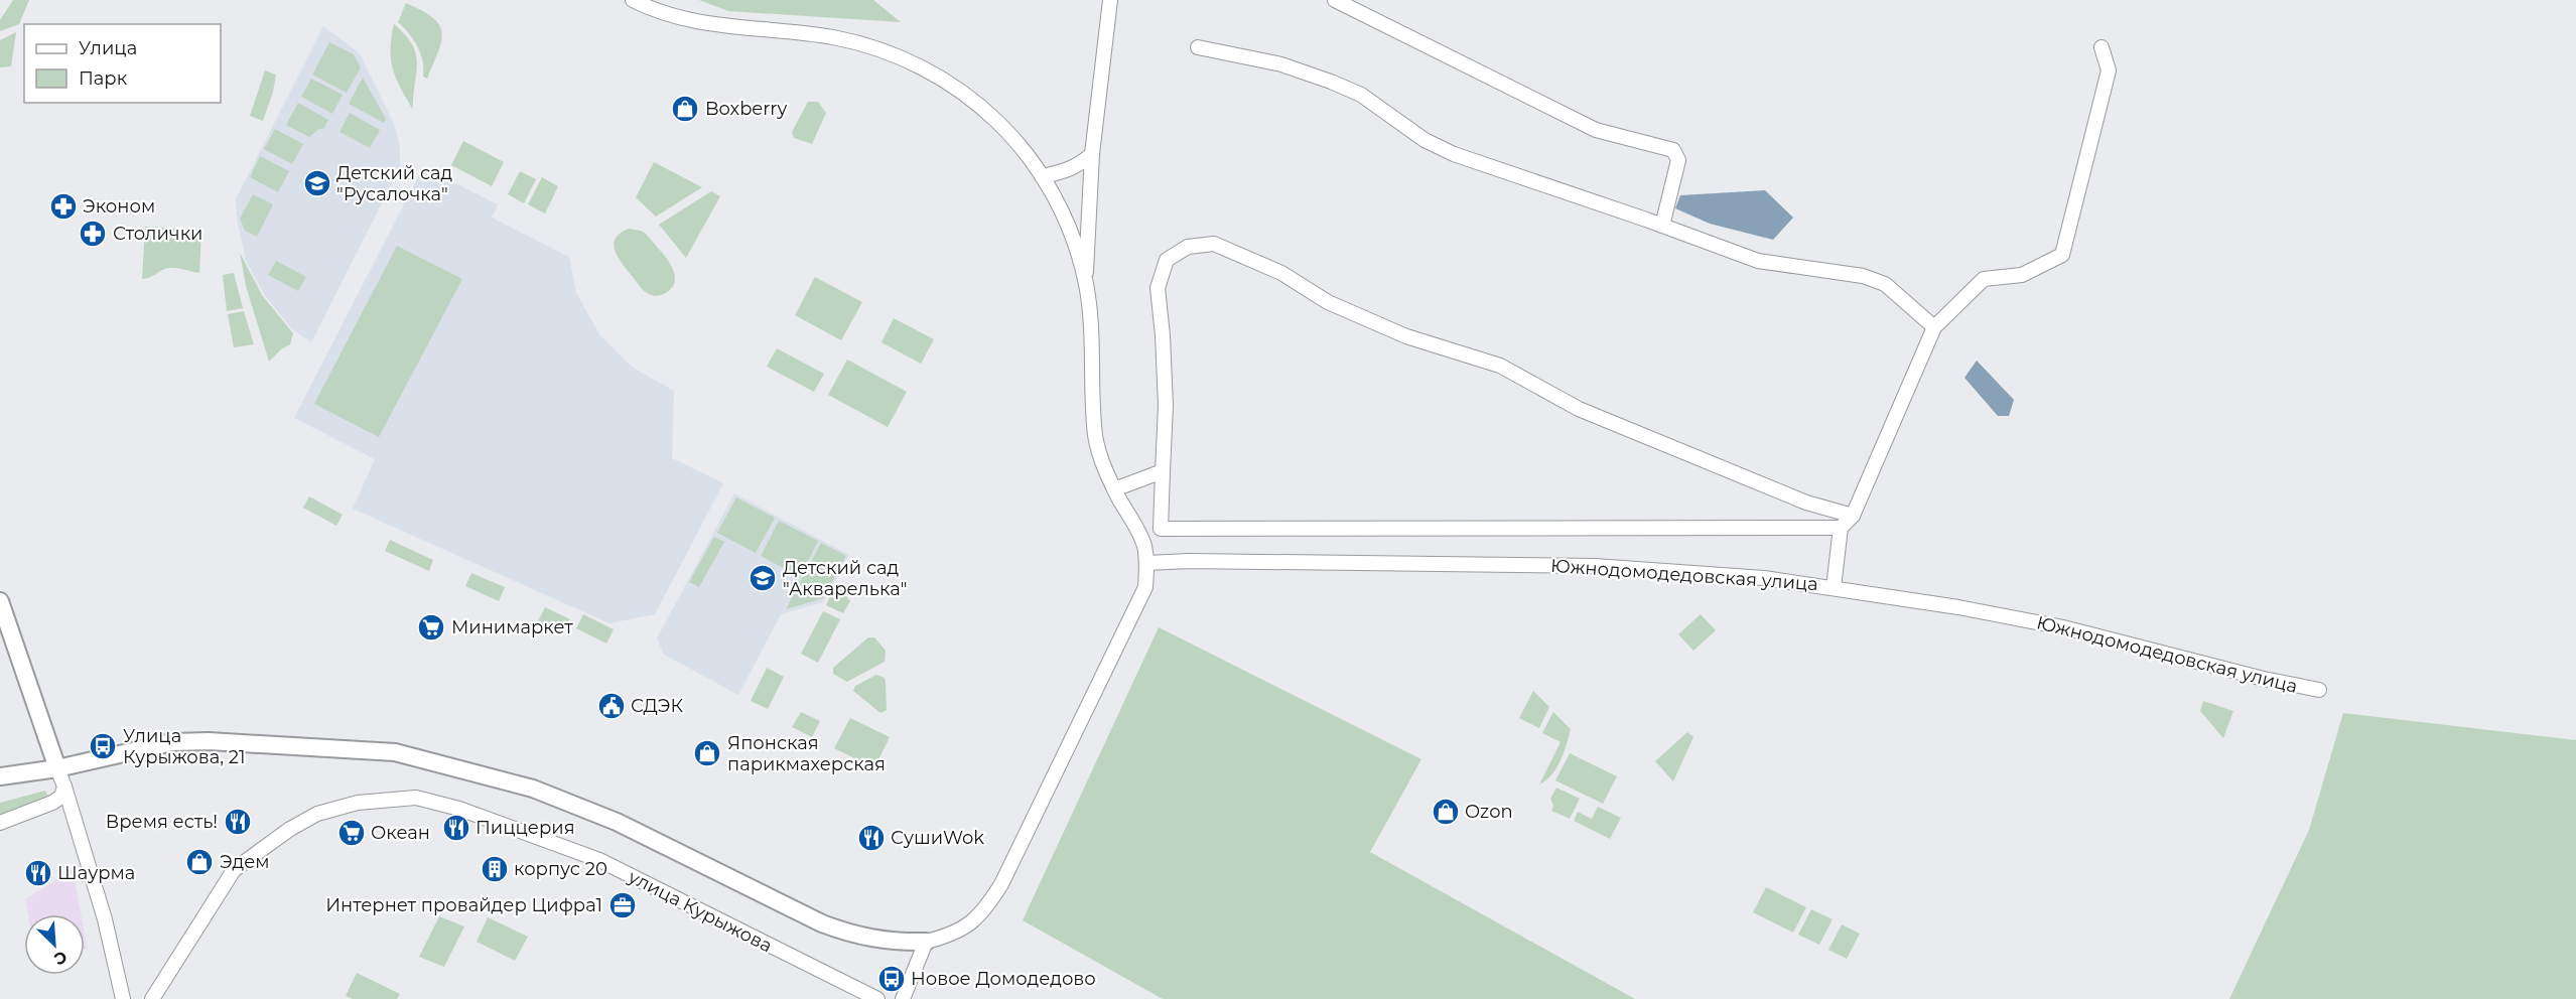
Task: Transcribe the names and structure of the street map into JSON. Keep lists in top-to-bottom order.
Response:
{
  "streets": {
    "street": ["Южнодомодедовская улица", "улица Курыжова"]
  },
  "places": {
    "shop": [
      "Boxberry",
      "Японская парикмахерская",
      "Ozon",
      "Эдем"
    ],
    "school or university": ["Детский сад \"Русалочка\"", "Детский сад \"Акварелька\""],
    "pharmacy": ["Эконом", "Столички"],
    "supermarket": ["Минимаркет", "Океан"],
    "public building": ["СДЭК"],
    "bus stop": ["Улица Курыжова, 21", "Новое Домодедово"],
    "restaurant": [
      "Время есть!",
      "Пиццерия",
      "СушиWok",
      "Шаурма"
    ],
    "building": ["корпус 20"],
    "office": ["Интернет провайдер Цифра1"]
  },
  "legend": ["Улица", "Парк"],
  "north": "bottom right"
}
